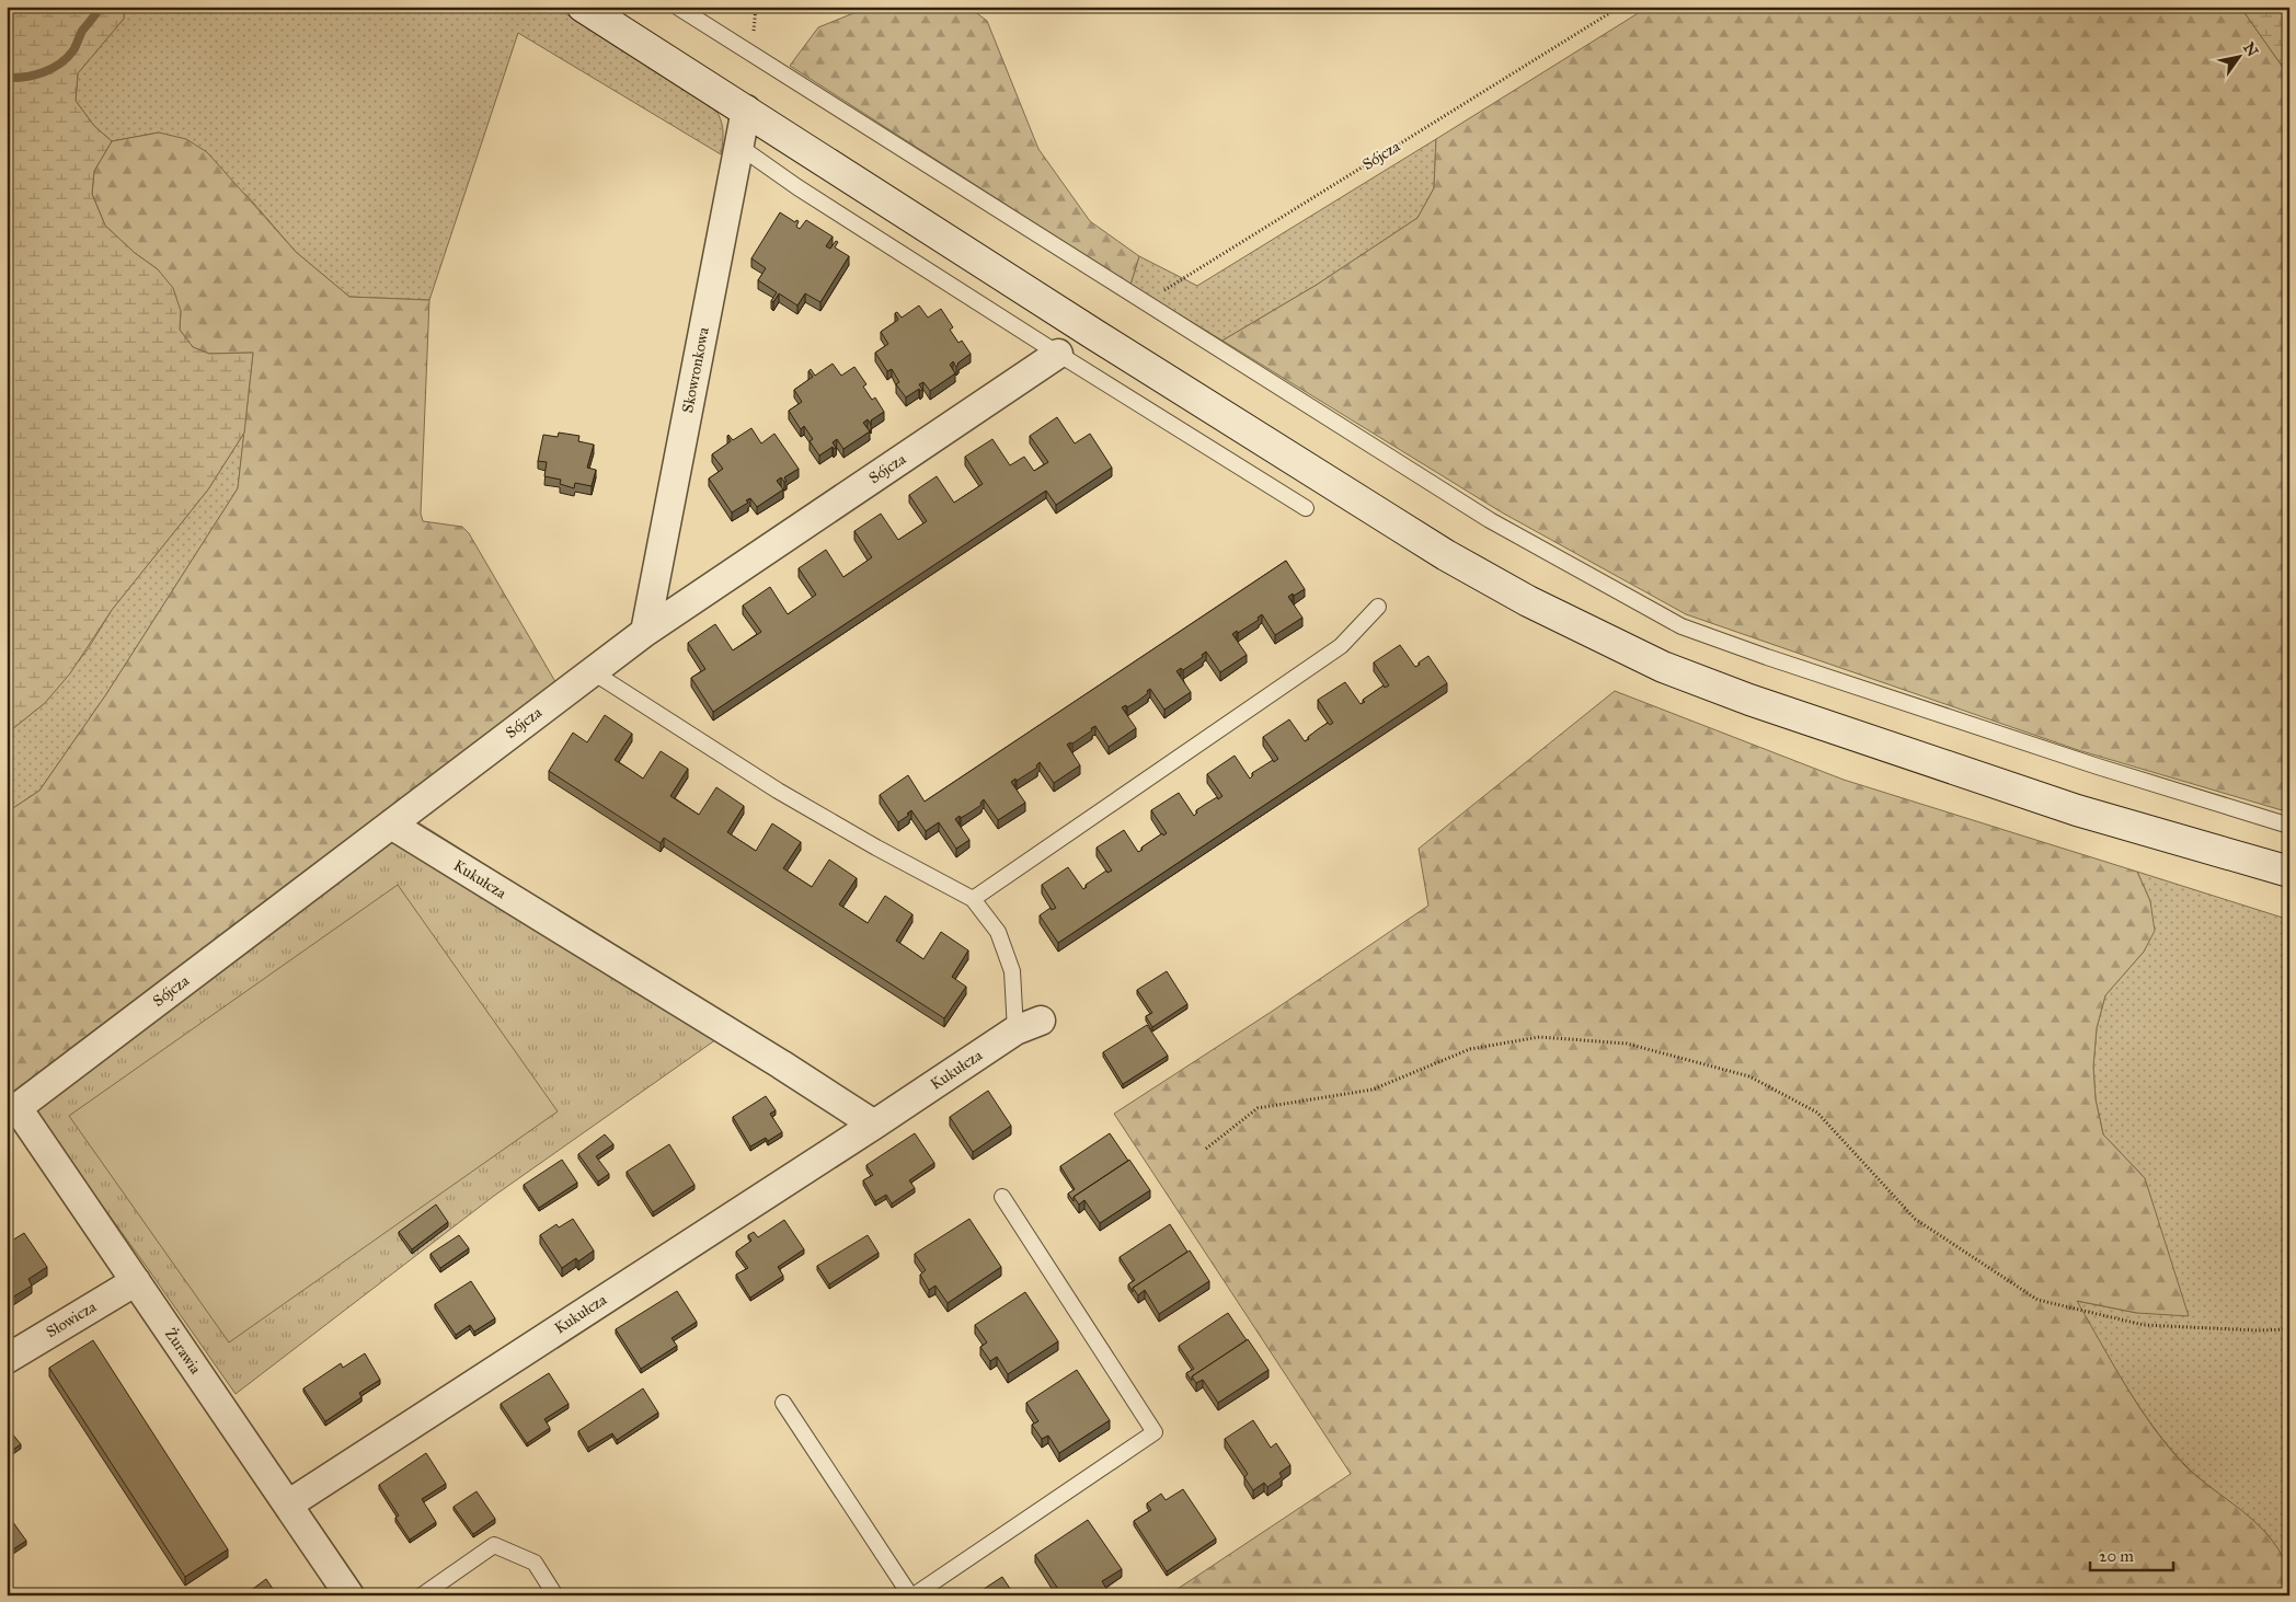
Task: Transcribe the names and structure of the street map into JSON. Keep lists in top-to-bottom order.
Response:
{
  "streets": {
    "street": [
      "Sójcza",
      "Skowronkowa",
      "Kukułcza",
      "Słowicza",
      "Żurawia"
    ]
  },
  "crossings": [
    ["Sójcza", "Skowronkowa"],
    ["Sójcza", "Kukułcza"],
    ["Sójcza", "Żurawia"],
    ["Kukułcza", "Żurawia"],
    ["Słowicza", "Żurawia"]
  ],
  "scale_bar": "20 m",
  "north": "top right"
}
